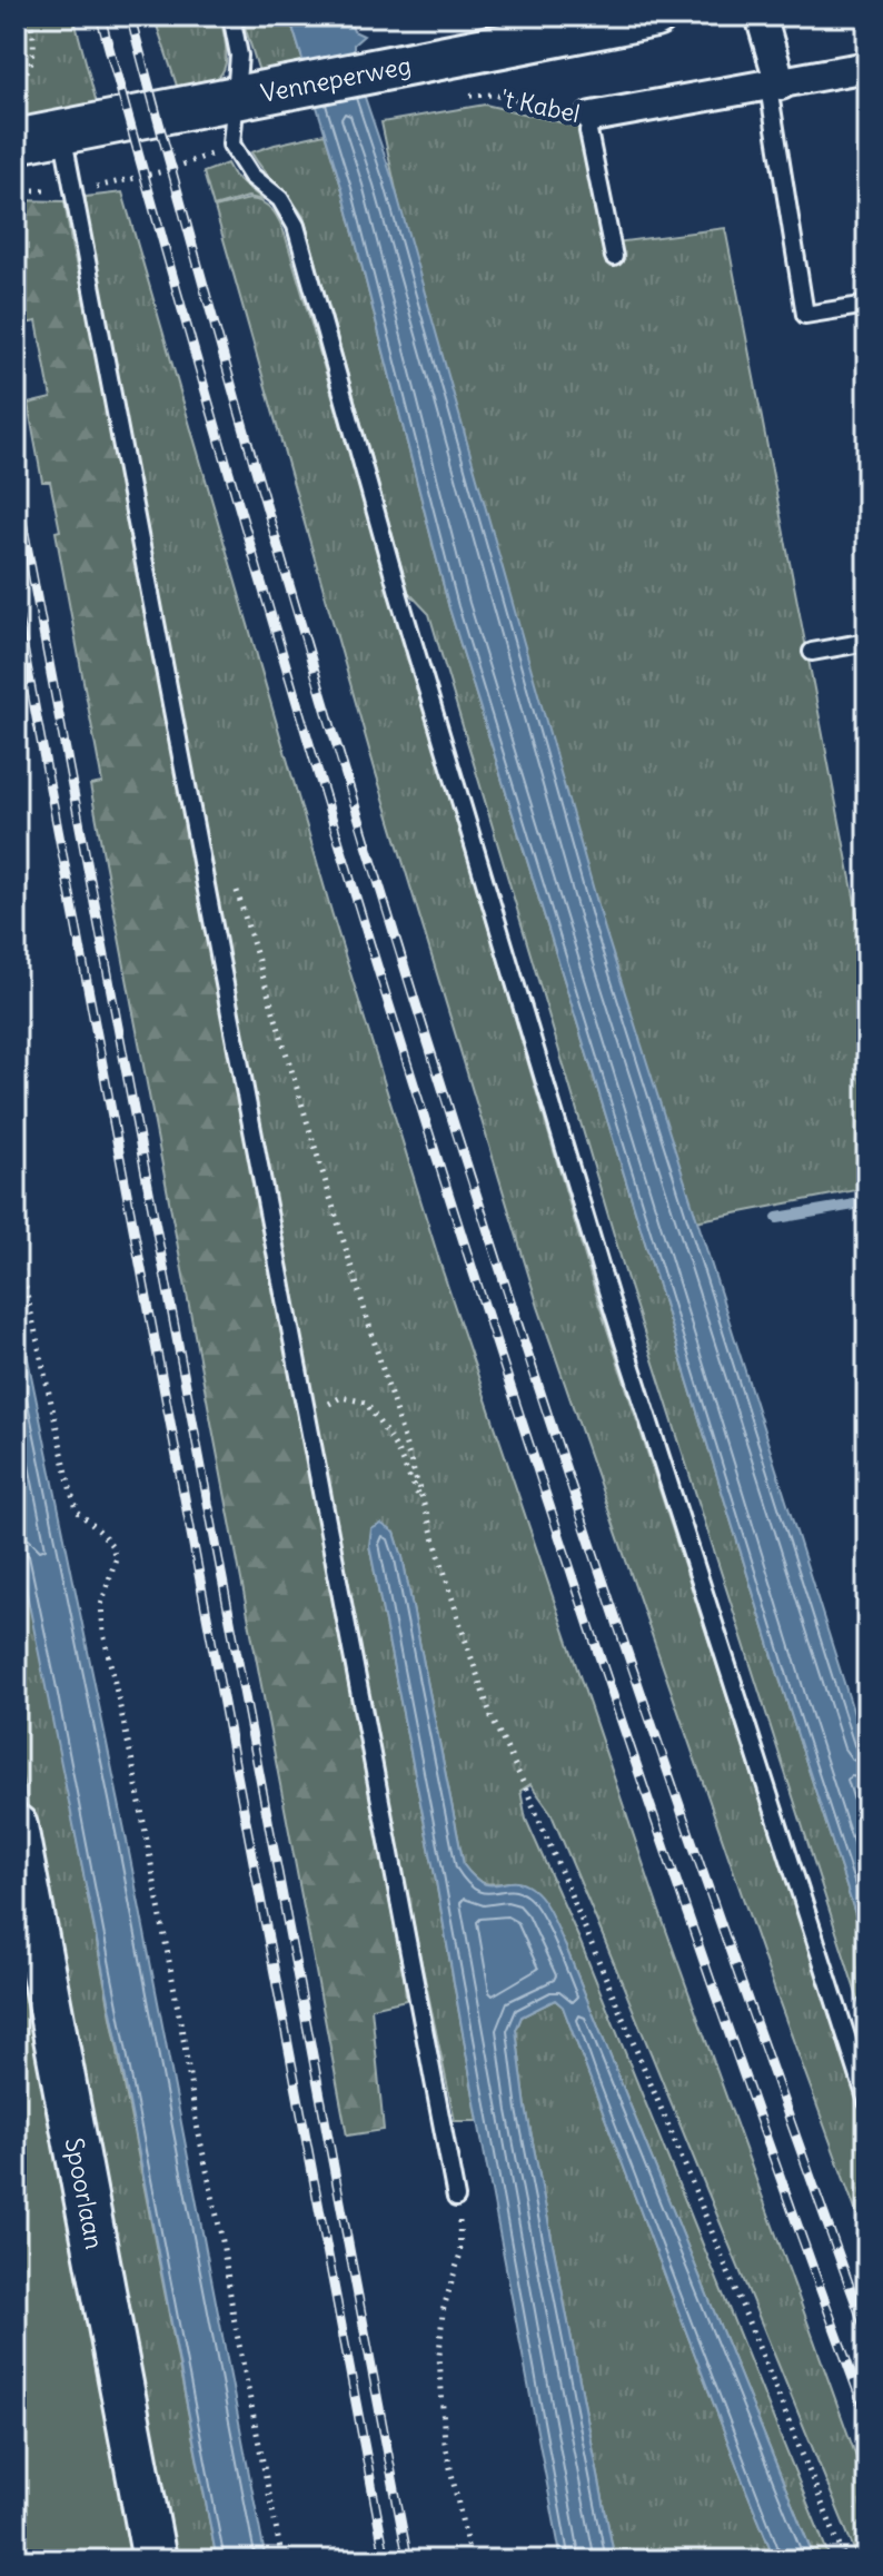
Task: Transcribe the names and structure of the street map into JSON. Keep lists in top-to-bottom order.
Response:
{
  "streets": {
    "main road": ["Venneperweg", "Spoorlaan"],
    "street": ["'t Kabel"]
  }
}
